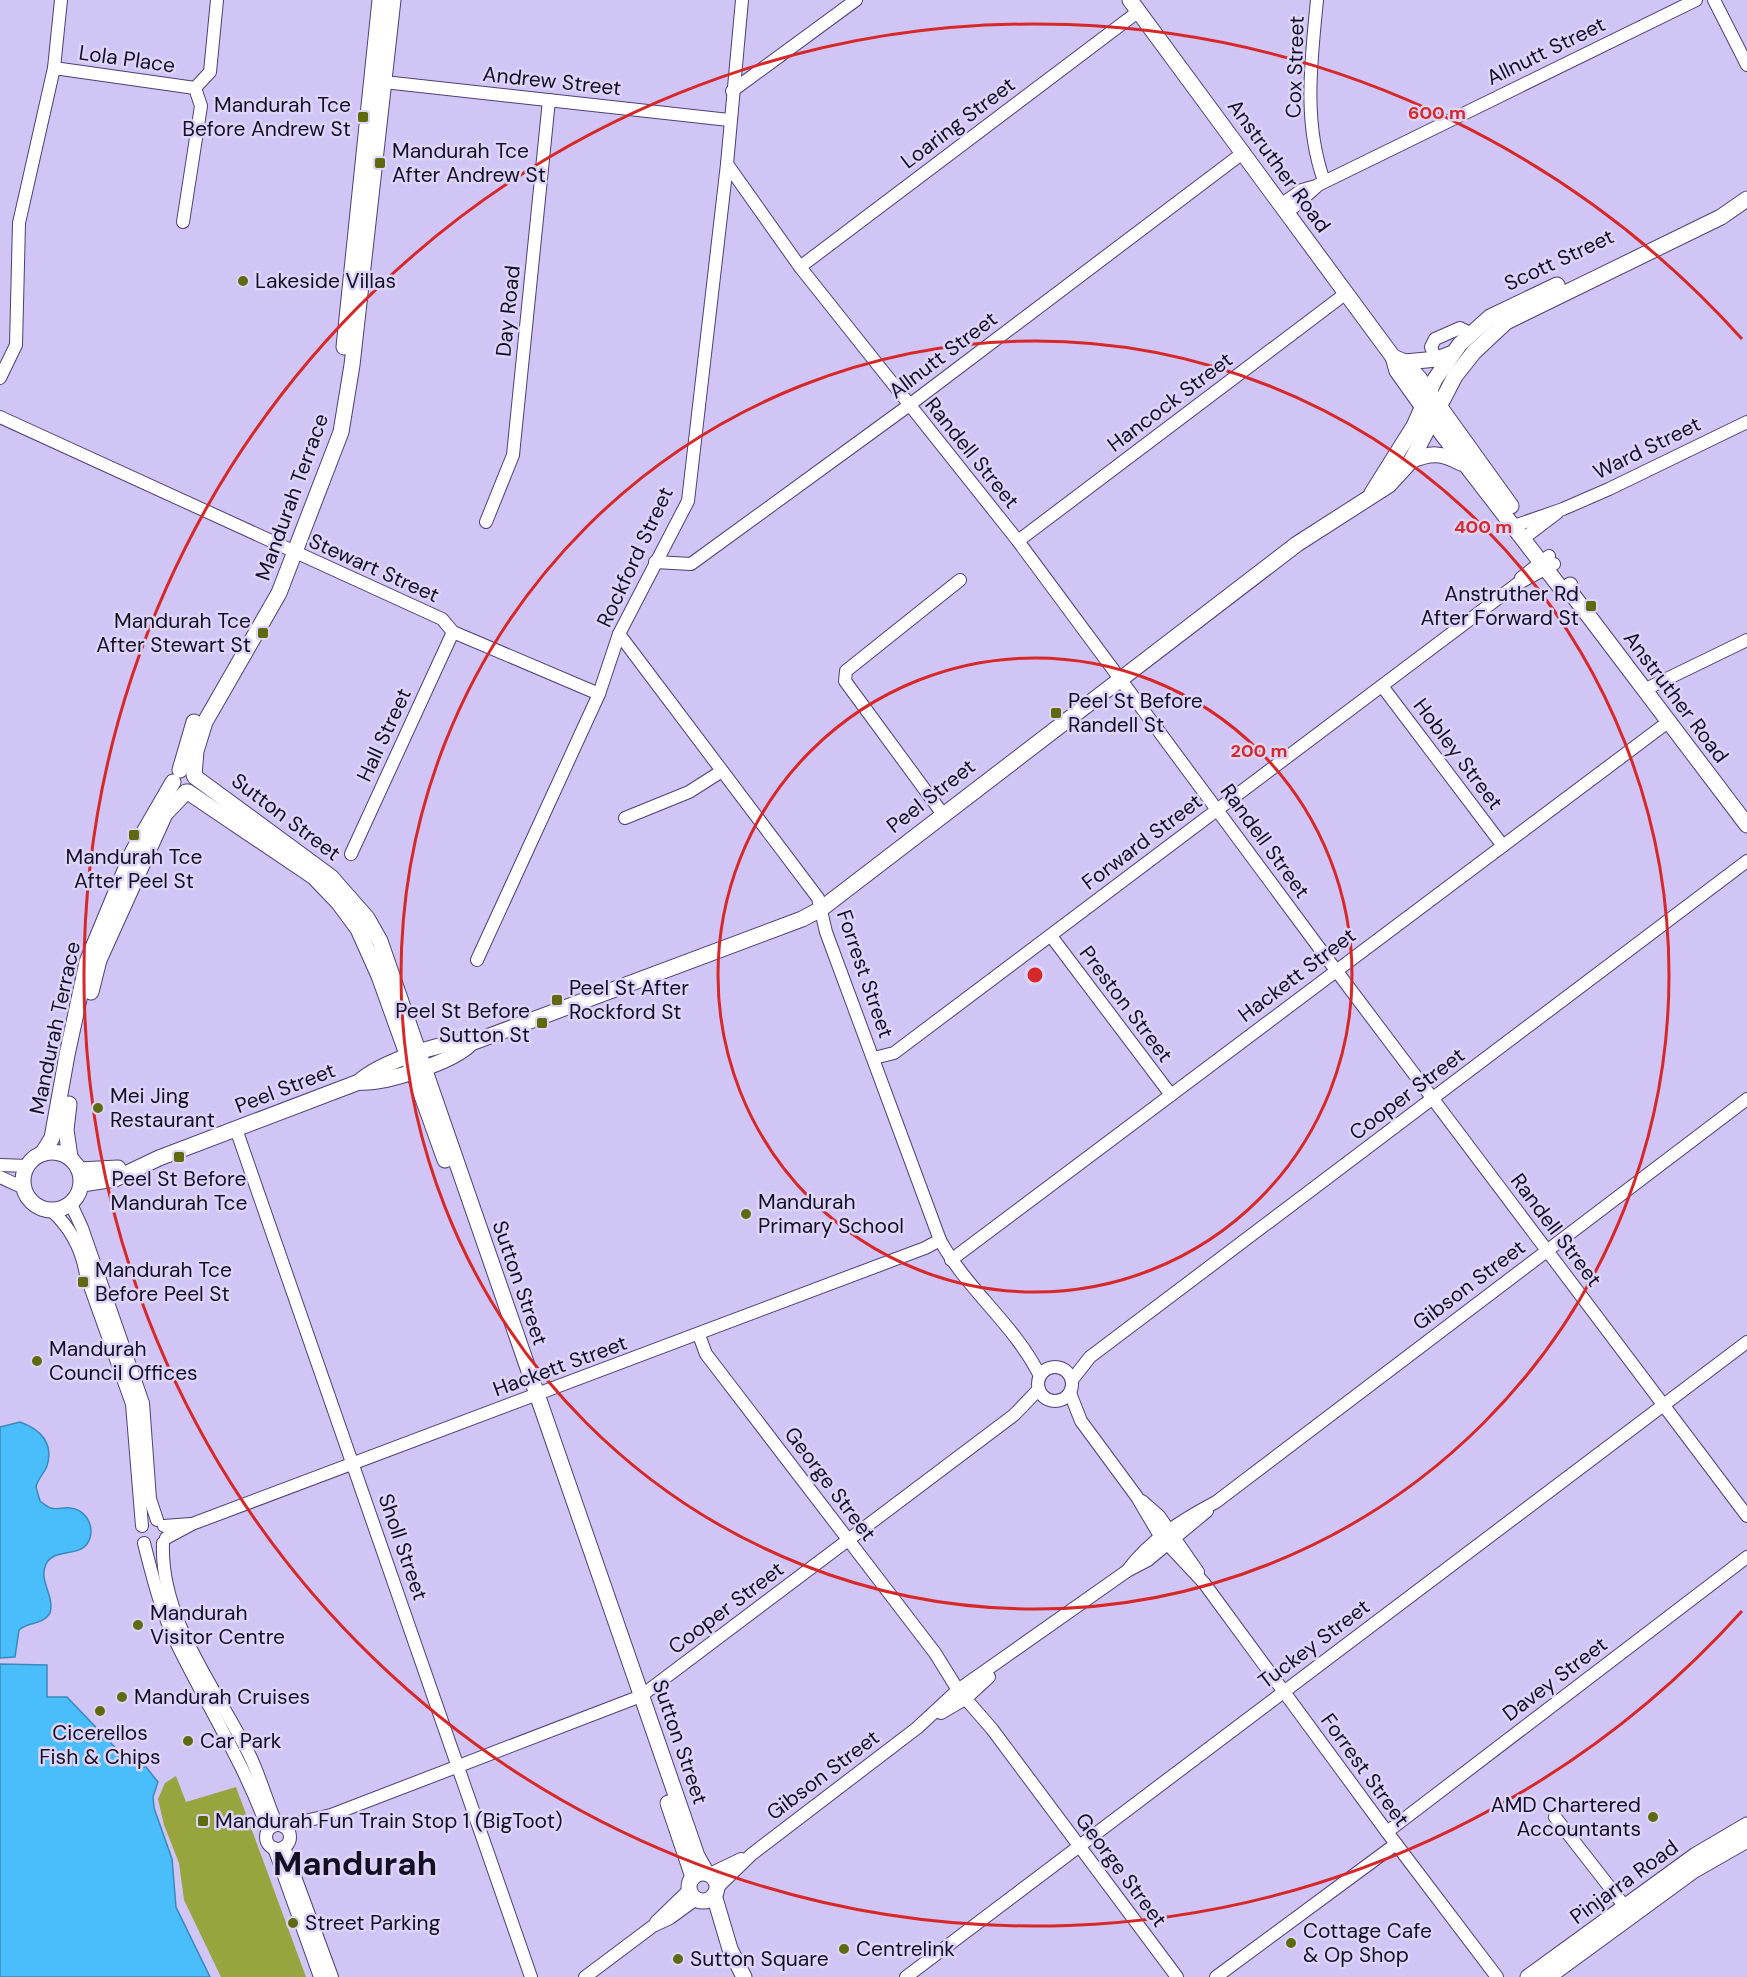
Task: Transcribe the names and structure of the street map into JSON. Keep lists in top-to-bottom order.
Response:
{
  "streets": {
    "main road": [
      "Anstruther Road",
      "Scott Street",
      "Mandurah Terrace",
      "Peel Street",
      "Sutton Street",
      "Pinjarra Road"
    ],
    "street": [
      "Allnutt Street",
      "Lola Place",
      "Cox Street",
      "Andrew Street",
      "Loaring Street",
      "Day Road",
      "Hancock Street",
      "Ward Street",
      "Randell Street",
      "Rockford Street",
      "Stewart Street",
      "Hall Street",
      "Hobley Street",
      "Forward Street",
      "Forrest Street",
      "Hackett Street",
      "Preston Street",
      "Cooper Street",
      "Gibson Street",
      "George Street",
      "Sholl Street",
      "Tuckey Street",
      "Davey Street"
    ]
  },
  "crossings": [
    ["Allnutt Street", "Cox Street"],
    ["Allnutt Street", "Anstruther Road"],
    ["Allnutt Street", "Randell Street"],
    ["Allnutt Street", "Rockford Street"],
    ["Andrew Street", "Day Road"],
    ["Andrew Street", "Mandurah Terrace"],
    ["Andrew Street", "Rockford Street"],
    ["Loaring Street", "Anstruther Road"],
    ["Loaring Street", "Randell Street"],
    ["Anstruther Road", "Scott Street"],
    ["Anstruther Road", "Hancock Street"],
    ["Anstruther Road", "Ward Street"],
    ["Anstruther Road", "Peel Street"],
    ["Anstruther Road", "Forward Street"],
    ["Anstruther Road", "Hackett Street"],
    ["Scott Street", "Peel Street"],
    ["Hancock Street", "Randell Street"],
    ["Randell Street", "Rockford Street"],
    ["Randell Street", "Peel Street"],
    ["Randell Street", "Forward Street"],
    ["Randell Street", "Hackett Street"],
    ["Randell Street", "Cooper Street"],
    ["Randell Street", "Gibson Street"],
    ["Randell Street", "Tuckey Street"],
    ["Mandurah Terrace", "Stewart Street"],
    ["Mandurah Terrace", "Peel Street"],
    ["Mandurah Terrace", "Sutton Street"],
    ["Rockford Street", "Stewart Street"],
    ["Rockford Street", "Forrest Street"],
    ["Stewart Street", "Hall Street"],
    ["Hobley Street", "Forward Street"],
    ["Hobley Street", "Hackett Street"],
    ["Peel Street", "Sutton Street"],
    ["Peel Street", "Forrest Street"],
    ["Peel Street", "Sholl Street"],
    ["Sutton Street", "Hackett Street"],
    ["Sutton Street", "Cooper Street"],
    ["Sutton Street", "Gibson Street"],
    ["Forward Street", "Forrest Street"],
    ["Forward Street", "Preston Street"],
    ["Forrest Street", "Hackett Street"],
    ["Forrest Street", "Cooper Street"],
    ["Forrest Street", "Gibson Street"],
    ["Forrest Street", "Tuckey Street"],
    ["Forrest Street", "Davey Street"],
    ["Hackett Street", "Preston Street"],
    ["Hackett Street", "George Street"],
    ["Hackett Street", "Sholl Street"],
    ["Cooper Street", "George Street"],
    ["Cooper Street", "Sholl Street"],
    ["Gibson Street", "George Street"],
    ["George Street", "Tuckey Street"]
  ],
  "districts": ["Mandurah"],
  "places": {
    "transit": [
      "Mandurah Tce Before Andrew St",
      "Mandurah Tce After Andrew St",
      "Anstruther Rd After Forward St",
      "Mandurah Tce After Stewart St",
      "Peel St Before Randell St",
      "Mandurah Tce After Peel St",
      "Peel St After Rockford St",
      "Peel St Before Sutton St",
      "Peel St Before Mandurah Tce",
      "Mandurah Tce Before Peel St",
      "Mandurah Fun Train Stop 1 (BigToot)"
    ],
    "other": [
      "Lakeside Villas",
      "Mei Jing Restaurant",
      "Mandurah Primary School",
      "Mandurah Council Offices",
      "Mandurah Visitor Centre",
      "Mandurah Cruises",
      "Cicerellos Fish & Chips",
      "Car Park",
      "AMD Chartered Accountants",
      "Street Parking",
      "Cottage Cafe & Op Shop",
      "Centrelink",
      "Sutton Square"
    ]
  },
  "rings": ["600 m", "400 m", "200 m"]
}
